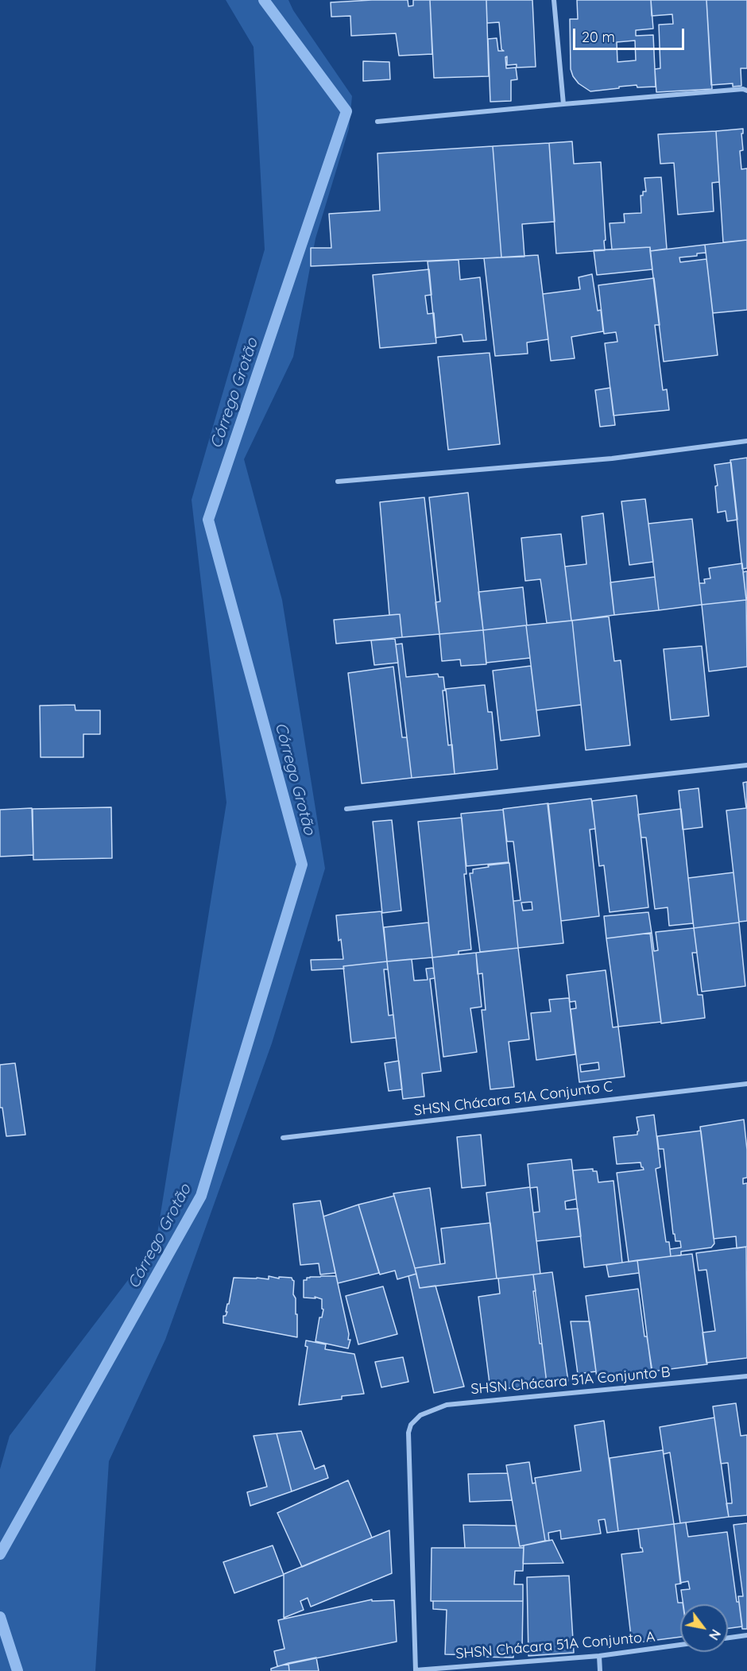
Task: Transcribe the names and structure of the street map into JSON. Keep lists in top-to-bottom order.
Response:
{
  "streets": {
    "street": ["SHSN Chácara 51A Conjunto C", "SHSN Chácara 51A Conjunto B", "SHSN Chácara 51A Conjunto A"]
  },
  "crossings": [
    ["SHSN Chácara 51A Conjunto B", "SHSN Chácara 51A Conjunto A"]
  ],
  "water": ["Córrego Grotão"],
  "scale_bar": "20 m",
  "north": "bottom right"
}
